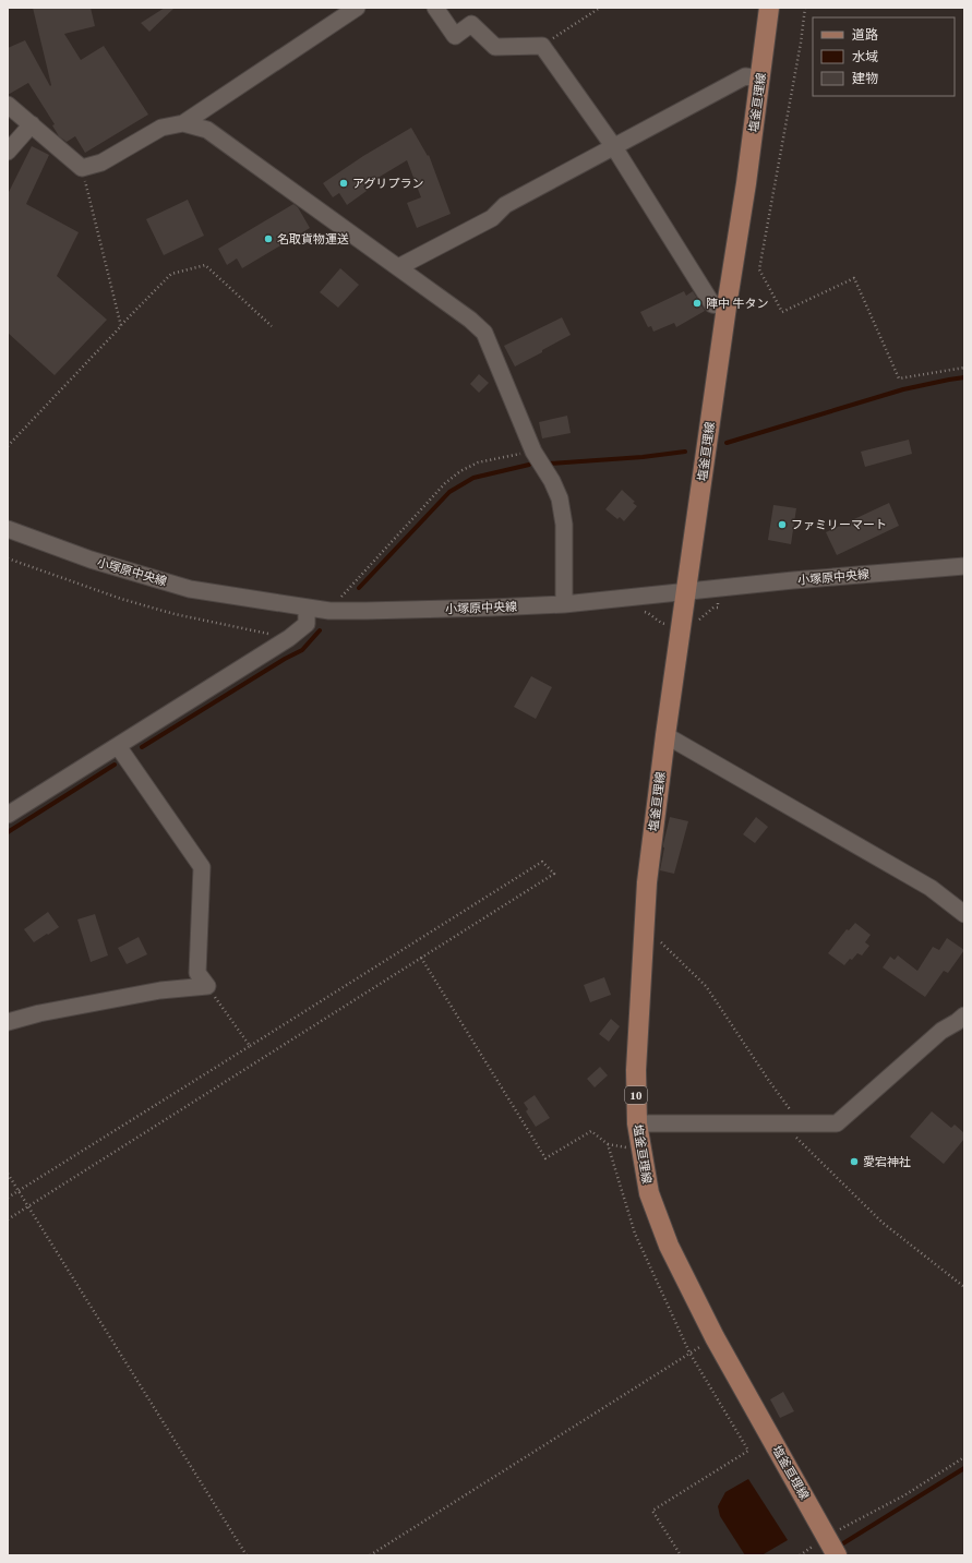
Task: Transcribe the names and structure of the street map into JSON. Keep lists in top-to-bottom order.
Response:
{
  "streets": {
    "main road": ["塩釜亘理線", "10"],
    "street": ["小塚原中央線"]
  },
  "crossings": [
    ["塩釜亘理線", "小塚原中央線"]
  ],
  "places": [
    "アグリプラン",
    "名取貨物運送",
    "陣中 牛タン",
    "ファミリーマート",
    "愛宕神社"
  ],
  "legend": ["道路", "水域", "建物"]
}
